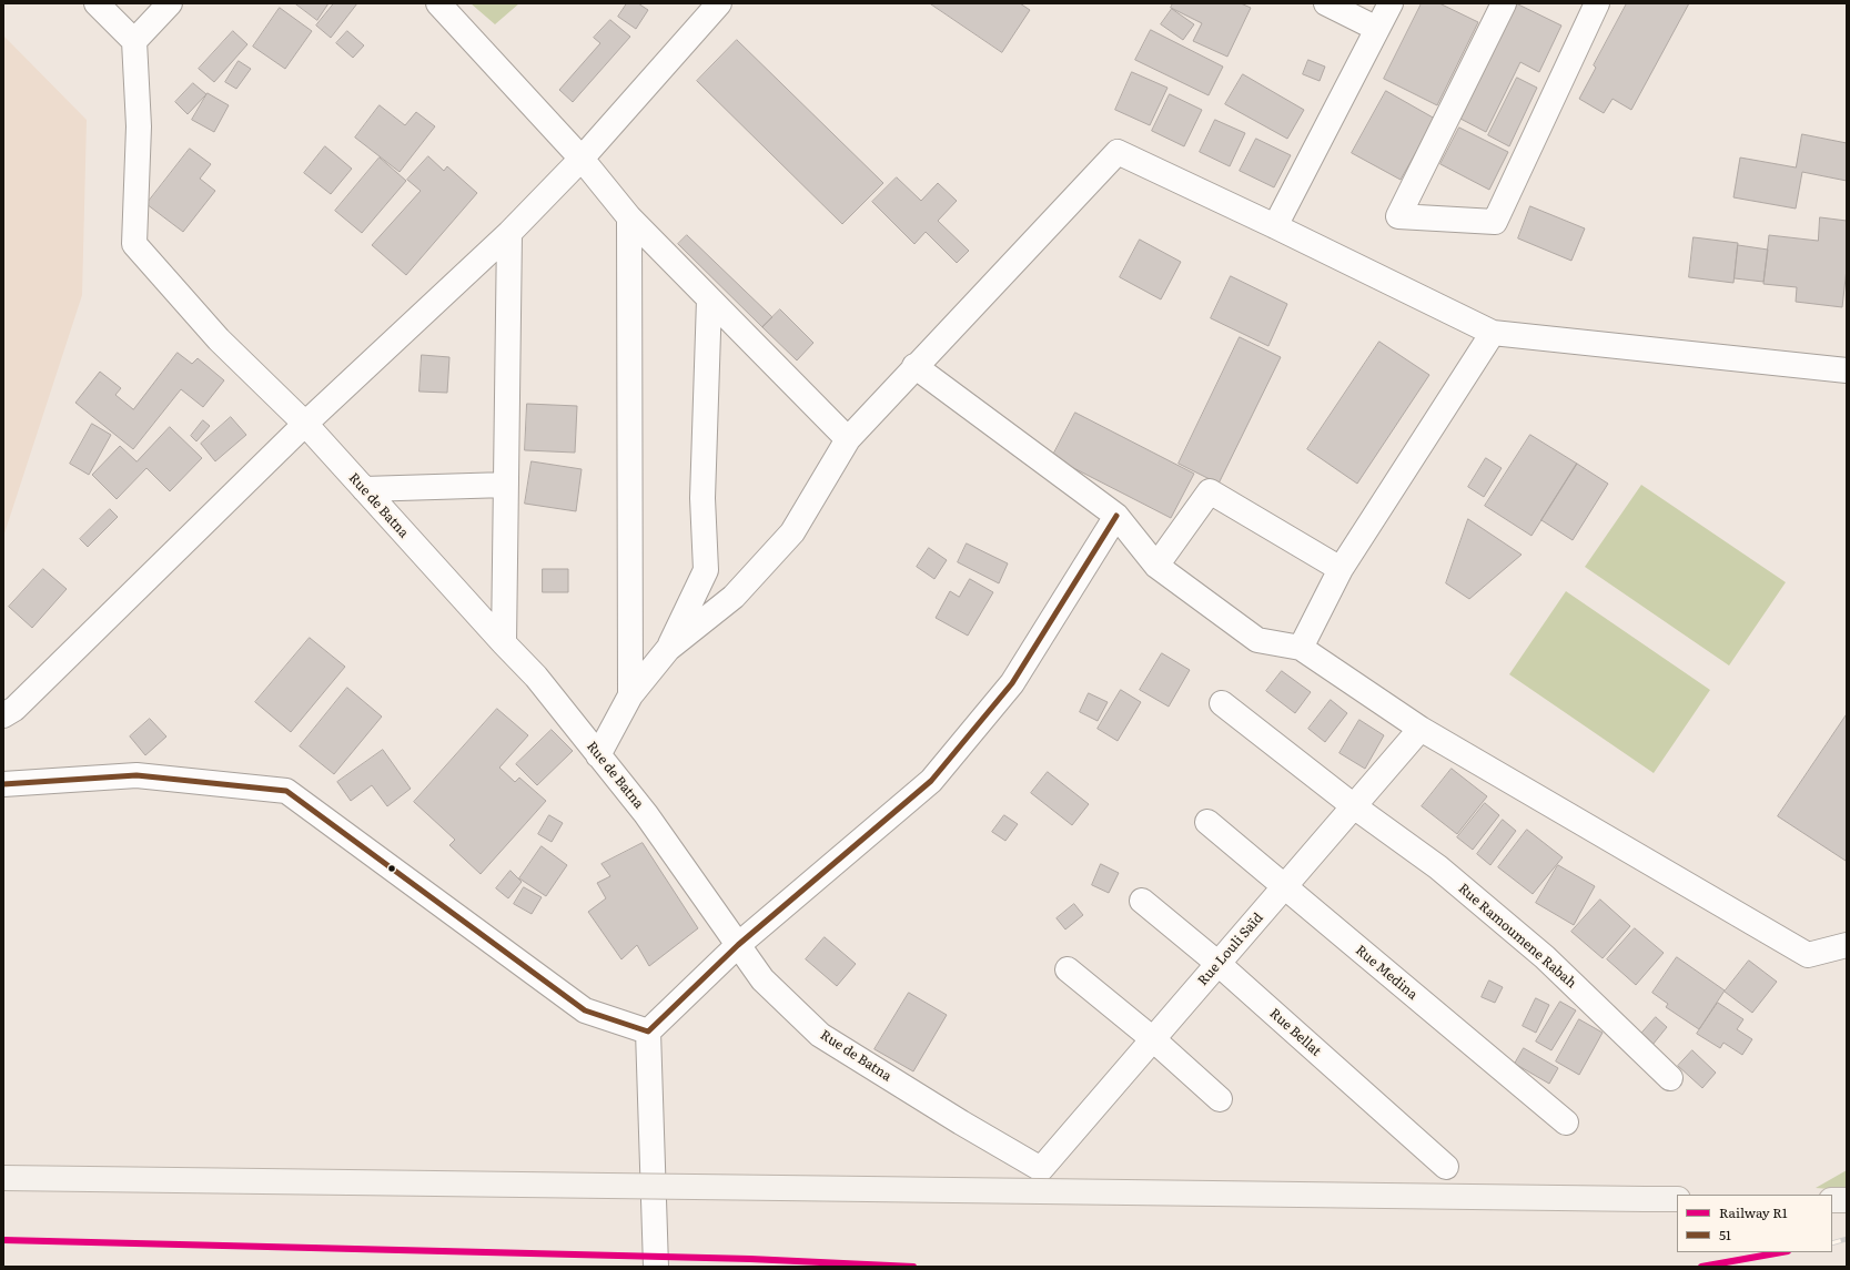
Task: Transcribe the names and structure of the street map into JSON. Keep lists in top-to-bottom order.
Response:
{
  "streets": {
    "street": [
      "Rue de Batna",
      "Rue Ramoumene Rabah",
      "Rue Louli Saïd",
      "Rue Medina",
      "Rue Bellat"
    ]
  },
  "crossings": [
    ["Rue de Batna", "Rue Louli Saïd"],
    ["Rue Ramoumene Rabah", "Rue Louli Saïd"],
    ["Rue Louli Saïd", "Rue Medina"],
    ["Rue Louli Saïd", "Rue Bellat"]
  ],
  "lines": ["transit line 51", "rail line R1"],
  "legend": ["Railway R1", "51"]
}
